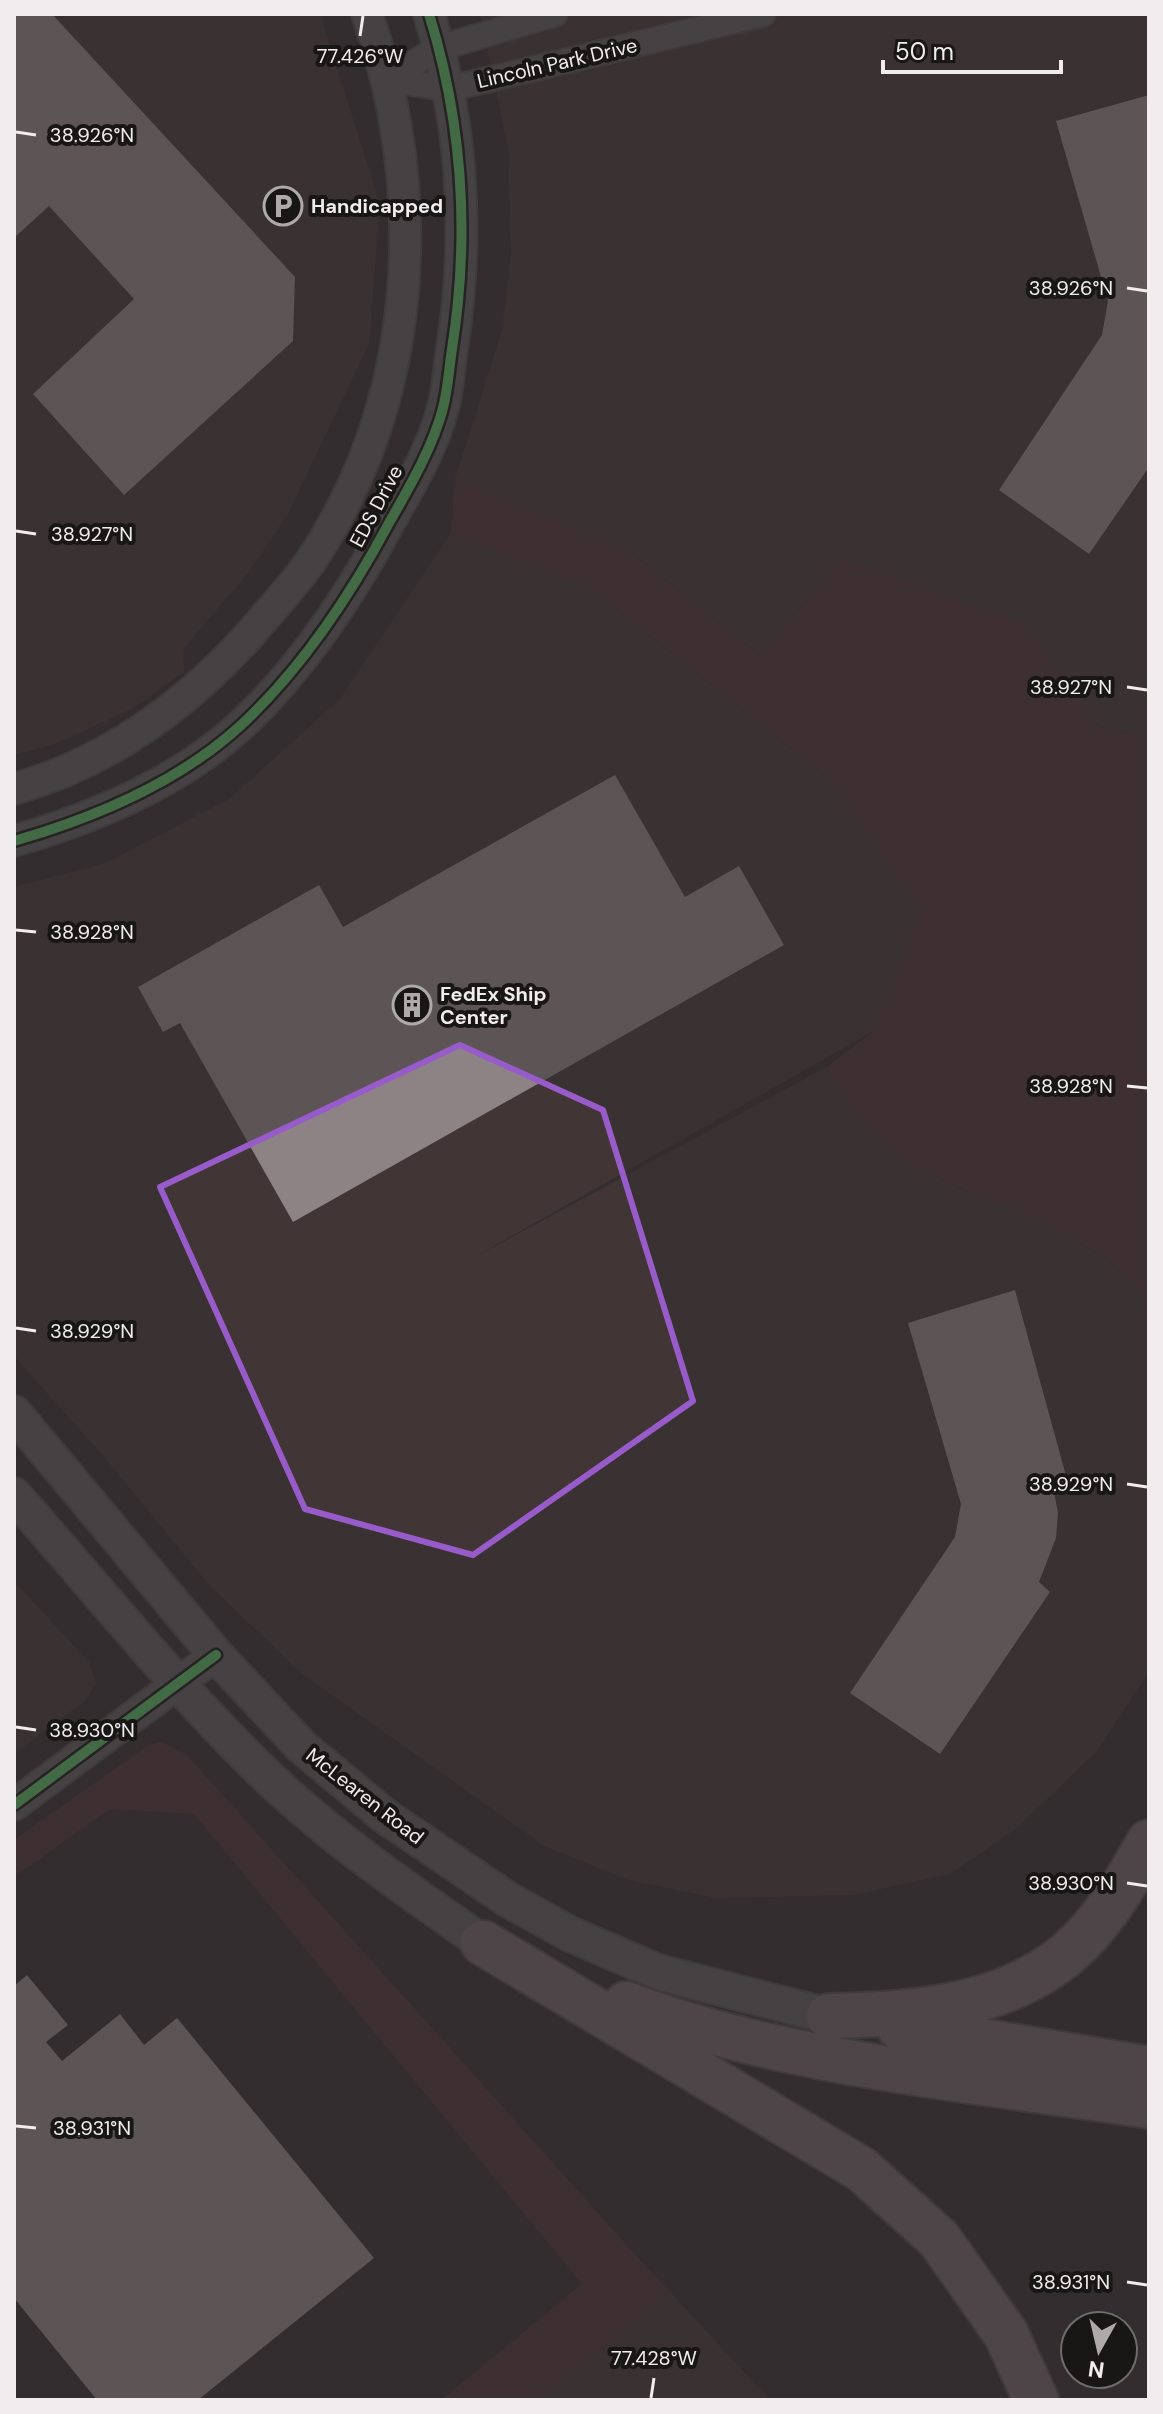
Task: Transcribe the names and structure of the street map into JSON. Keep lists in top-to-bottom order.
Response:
{
  "streets": {
    "main road": ["McLearen Road"],
    "street": ["Lincoln Park Drive", "EDS Drive"]
  },
  "crossings": [
    ["Lincoln Park Drive", "EDS Drive"]
  ],
  "places": {
    "parking": ["Handicapped"],
    "building": ["FedEx Ship Center"]
  },
  "scale_bar": "50 m",
  "north": "bottom",
  "coordinates": [
    "77.426°W",
    "38.926°N",
    "38.927°N",
    "38.928°N",
    "38.929°N",
    "38.930°N",
    "38.931°N",
    "77.428°W"
  ]
}
